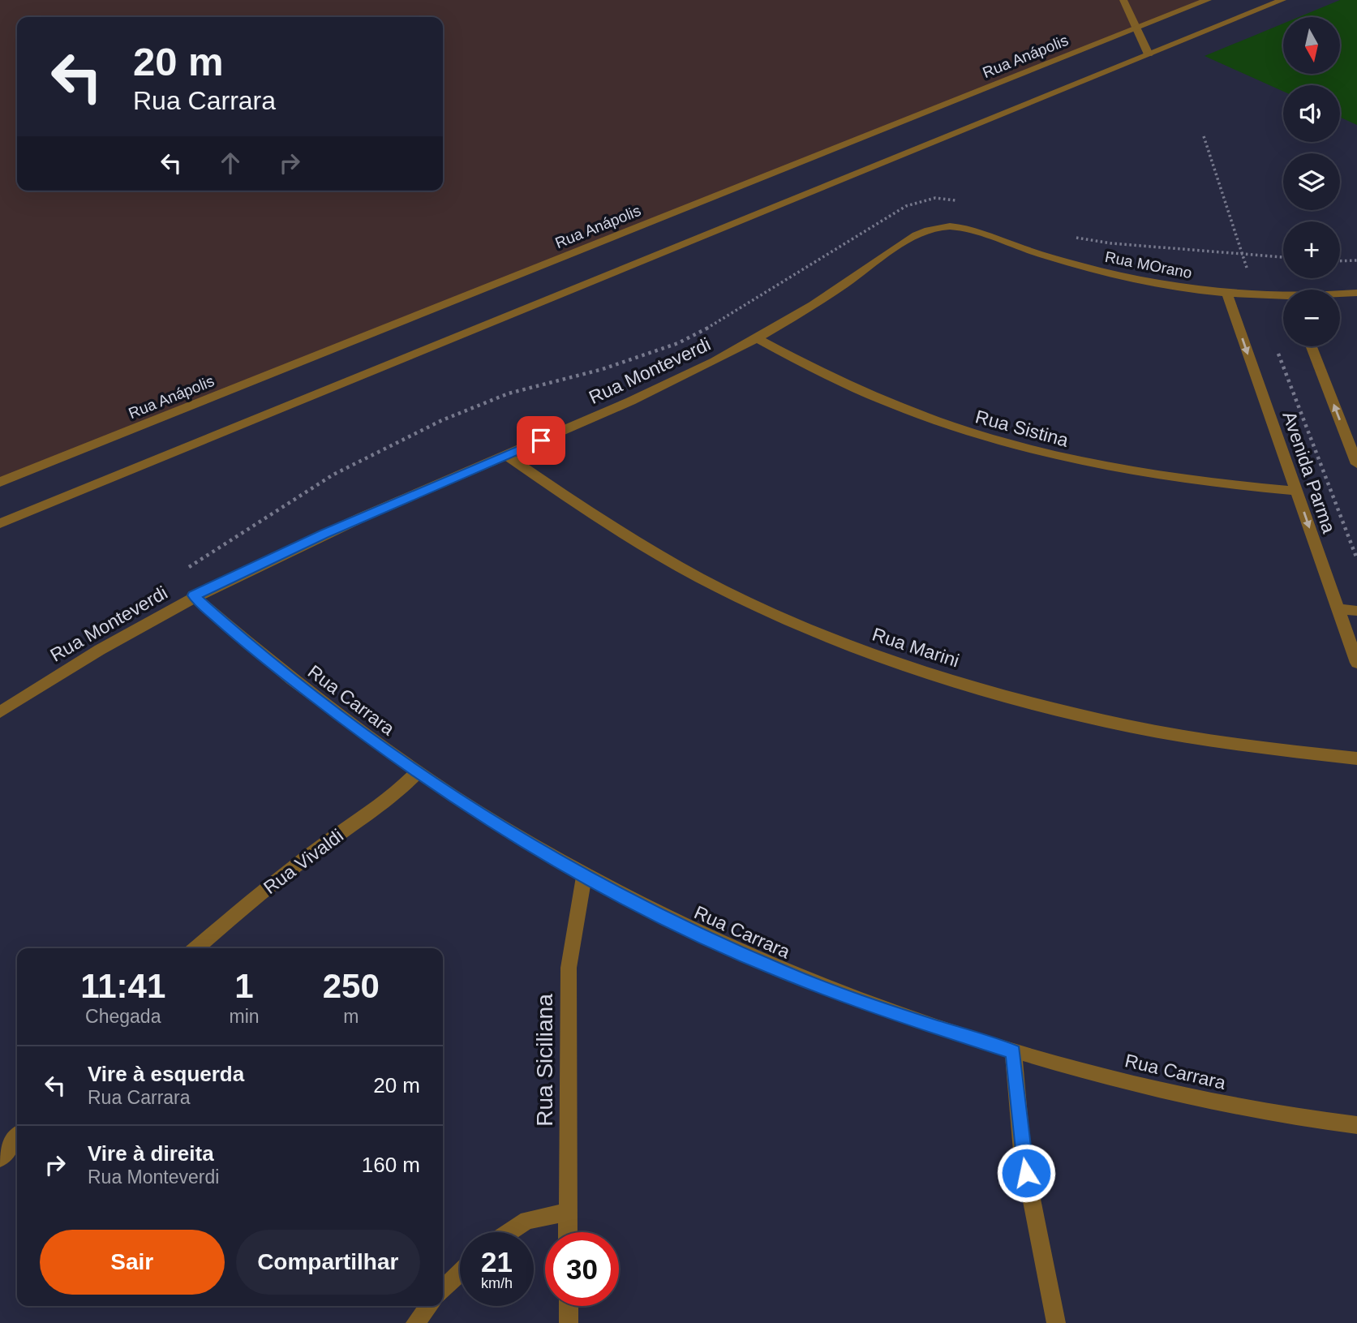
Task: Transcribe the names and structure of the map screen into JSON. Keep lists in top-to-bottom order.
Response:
{
  "streets": {
    "street": [
      "Rua Anápolis",
      "Rua MOrano",
      "Rua Monteverdi",
      "Rua Sistina",
      "Avenida Parma",
      "Rua Marini",
      "Rua Carrara",
      "Rua Vivaldi",
      "Rua Siciliana"
    ]
  },
  "crossings": [
    ["Rua MOrano", "Rua Monteverdi"],
    ["Rua MOrano", "Avenida Parma"],
    ["Rua Monteverdi", "Rua Sistina"],
    ["Rua Monteverdi", "Rua Marini"],
    ["Rua Monteverdi", "Rua Carrara"],
    ["Rua Sistina", "Avenida Parma"],
    ["Rua Carrara", "Rua Vivaldi"],
    ["Rua Carrara", "Rua Siciliana"]
  ],
  "north": "bottom",
  "page": {
    "map_buttons": ["+", "−"],
    "turn": ["20 m", "Rua Carrara"],
    "eta": [
      "11:41",
      "Chegada",
      "1",
      "min",
      "250",
      "m"
    ],
    "list": [
      {
        "name": "Vire à esquerda",
        "note": "Rua Carrara",
        "value": "20 m"
      },
      {
        "name": "Vire à direita",
        "note": "Rua Monteverdi",
        "value": "160 m"
      }
    ],
    "buttons": ["Sair", "Compartilhar"],
    "speed": "21 km/h",
    "limit": "30"
  }
}
